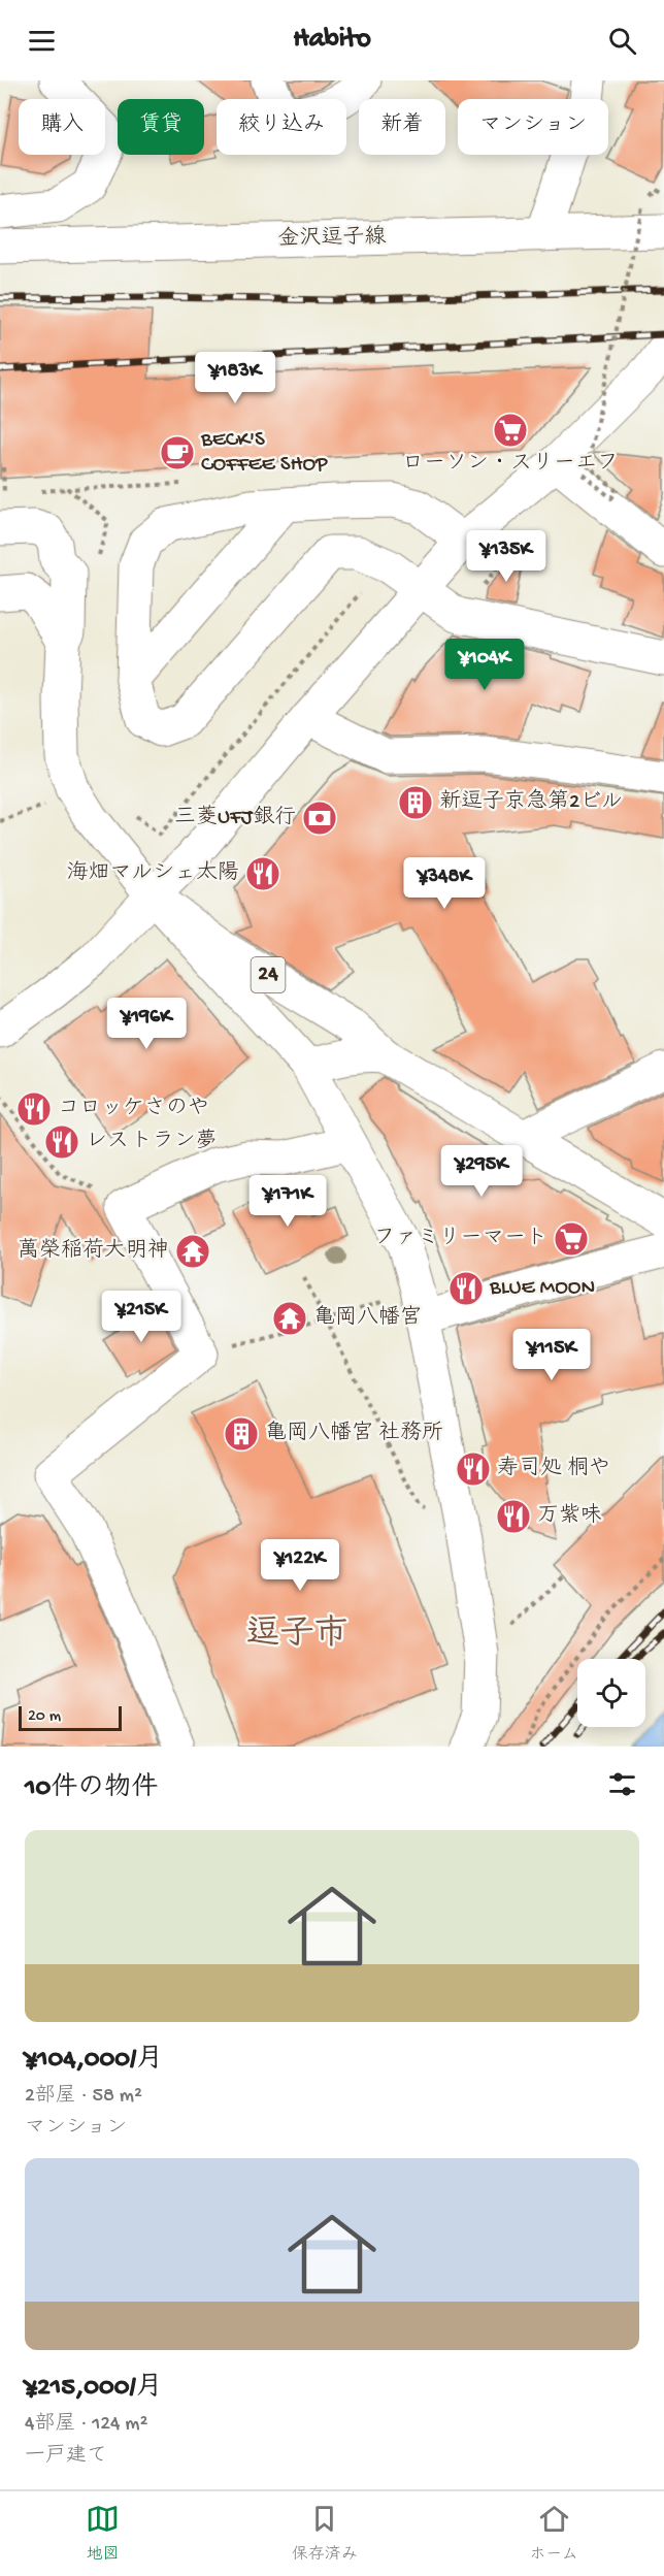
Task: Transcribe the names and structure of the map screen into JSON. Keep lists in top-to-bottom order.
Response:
{
  "streets": {
    "street": ["金沢逗子線", "24"]
  },
  "districts": ["逗子市"],
  "places": {
    "supermarket": ["ローソン・スリーエフ", "ファミリーマート"],
    "cafe": ["BECK'S COFFEE SHOP"],
    "building": ["新逗子京急第2ビル", "亀岡八幡宮 社務所"],
    "bank": ["三菱UFJ銀行"],
    "restaurant": [
      "海畑マルシェ太陽",
      "コロッケさのや",
      "レストラン夢",
      "BLUE MOON",
      "寿司処 桐や",
      "万紫味"
    ],
    "temple": ["萬榮稲荷大明神", "亀岡八幡宮"]
  },
  "scale_bar": "20 m",
  "page": {
    "header": "Habito",
    "chip": [
      "購入",
      "賃貸",
      "絞り込み",
      "新着",
      "マンション"
    ],
    "price": [
      "¥183K",
      "¥135K",
      "¥104K",
      "¥348K",
      "¥196K",
      "¥295K",
      "¥171K",
      "¥215K",
      "¥115K",
      "¥122K"
    ],
    "scale": "20 m",
    "heading": "10件の物件",
    "list": [
      {
        "name": "¥104,000/月",
        "note": "2部屋 · 58 m² · マンション"
      },
      {
        "name": "¥215,000/月",
        "note": "4部屋 · 124 m² · 一戸建て"
      }
    ],
    "tabs": ["地図", "保存済み", "ホーム"]
  }
}
